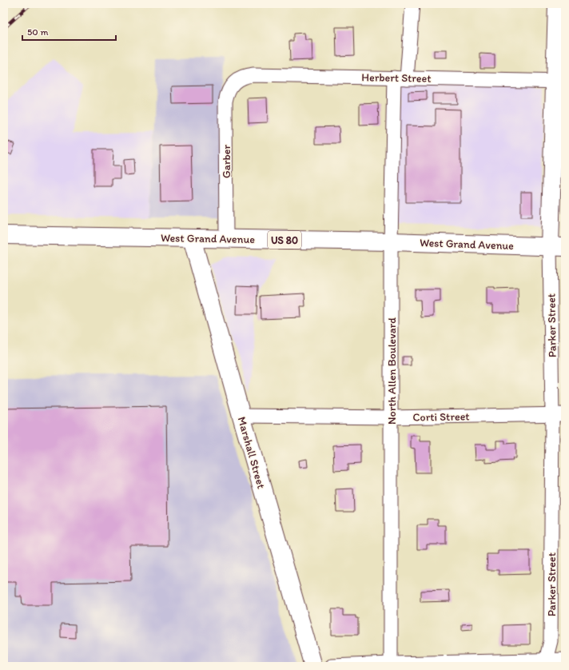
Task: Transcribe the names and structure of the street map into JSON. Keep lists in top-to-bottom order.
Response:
{
  "streets": {
    "main road": [
      "West Grand Avenue",
      "US 80",
      "Parker Street",
      "Marshall Street"
    ],
    "street": [
      "Herbert Street",
      "Garber",
      "North Allen Boulevard",
      "Corti Street"
    ]
  },
  "crossings": [
    ["Herbert Street", "Garber"],
    ["Herbert Street", "Parker Street"],
    ["Herbert Street", "North Allen Boulevard"],
    ["Garber", "West Grand Avenue"],
    ["West Grand Avenue", "Parker Street"],
    ["West Grand Avenue", "North Allen Boulevard"],
    ["West Grand Avenue", "Marshall Street"],
    ["Parker Street", "Corti Street"],
    ["North Allen Boulevard", "Corti Street"],
    ["Corti Street", "Marshall Street"]
  ],
  "scale_bar": "50 m"
}
